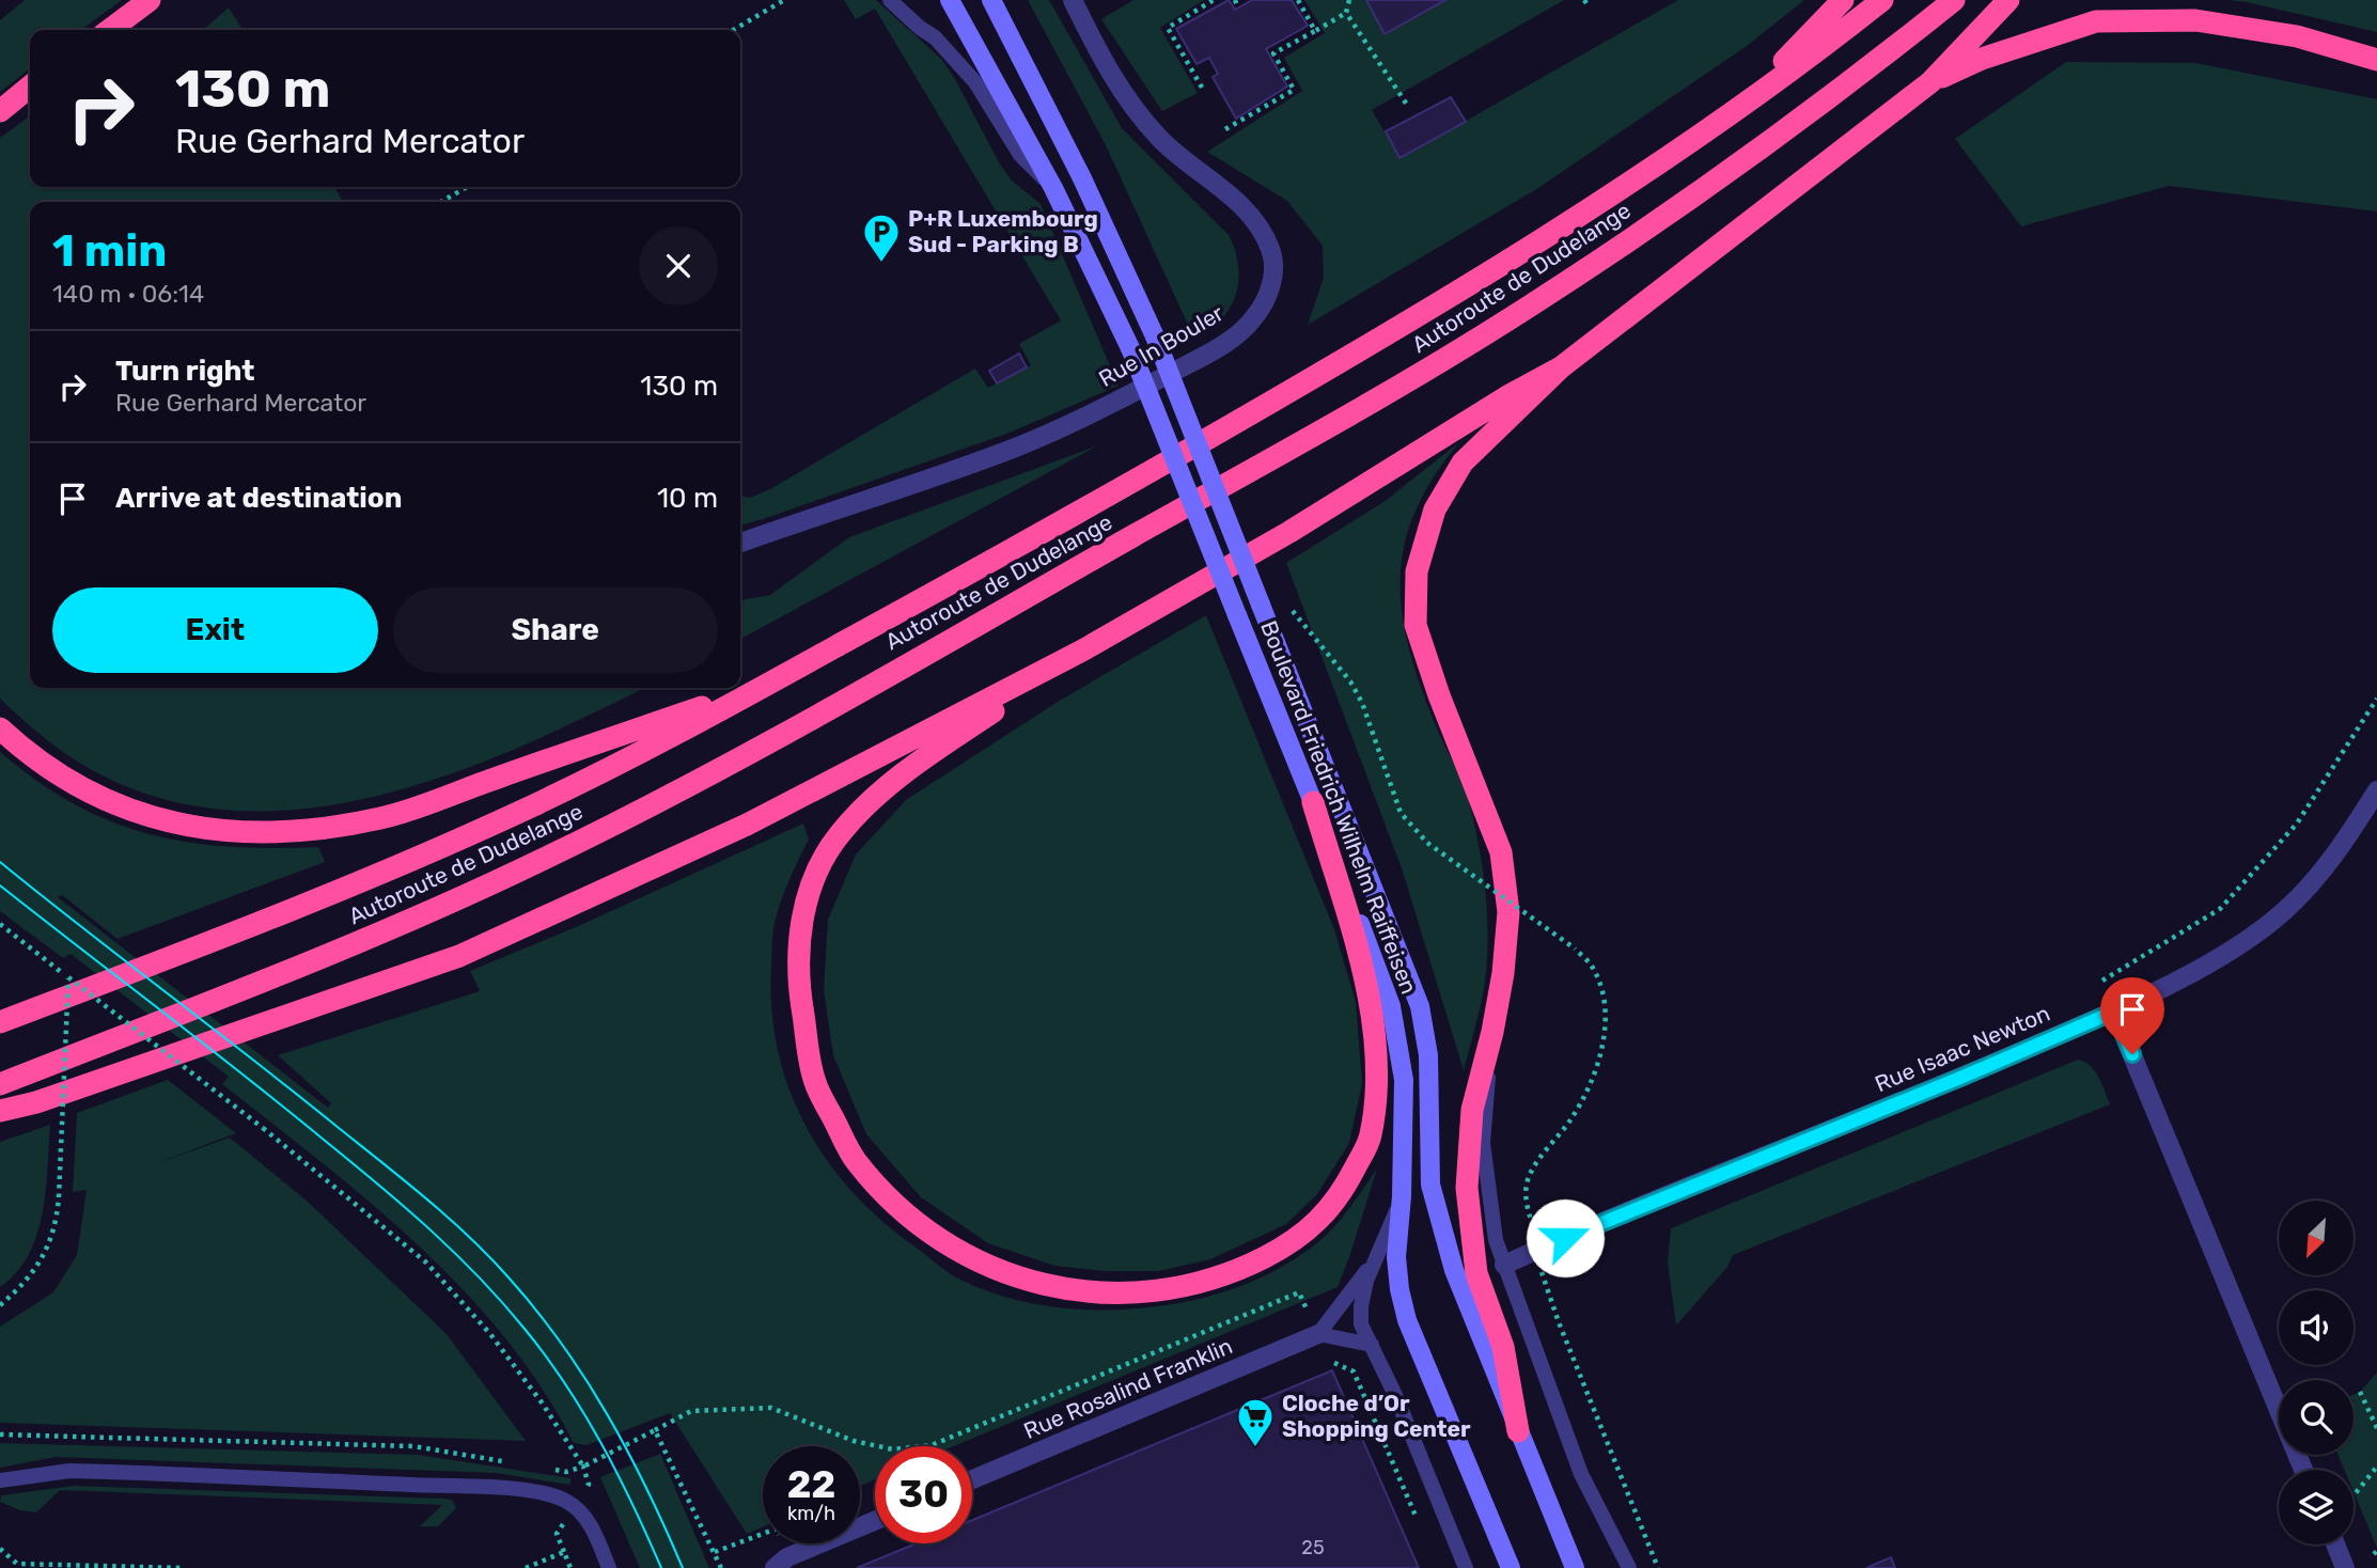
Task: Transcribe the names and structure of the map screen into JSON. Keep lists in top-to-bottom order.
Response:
{
  "streets": {
    "highway": ["Autoroute de Dudelange"],
    "main road": ["Boulevard Friedrich Wilhelm Raiffeisen"],
    "street": ["Rue In Bouler", "Rue Isaac Newton", "Rue Rosalind Franklin"]
  },
  "places": {
    "parking": ["P+R Luxembourg Sud - Parking B"],
    "supermarket": ["Cloche d’Or Shopping Center"]
  },
  "house_numbers": ["25"],
  "north": "bottom left",
  "page": {
    "turn": ["130 m", "Rue Gerhard Mercator"],
    "heading": ["1 min", "140 m · 06:14"],
    "list": [
      {
        "name": "Turn right",
        "note": "Rue Gerhard Mercator",
        "value": "130 m"
      },
      {
        "name": "Arrive at destination",
        "value": "10 m"
      }
    ],
    "buttons": ["Exit", "Share"],
    "speed": "22 km/h",
    "limit": "30"
  }
}
